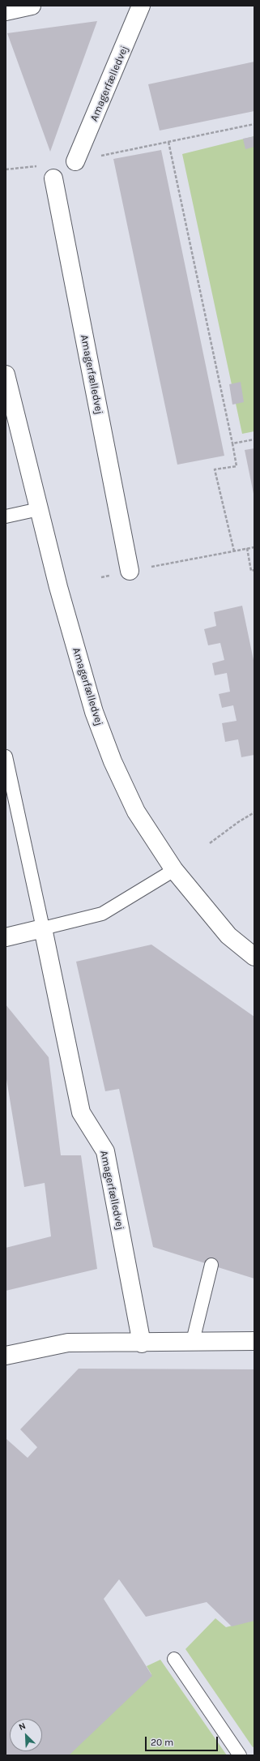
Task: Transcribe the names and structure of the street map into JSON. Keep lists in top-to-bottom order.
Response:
{
  "streets": {
    "street": ["Amagerfælledvej"]
  },
  "scale_bar": "20 m",
  "north": "top left"
}
